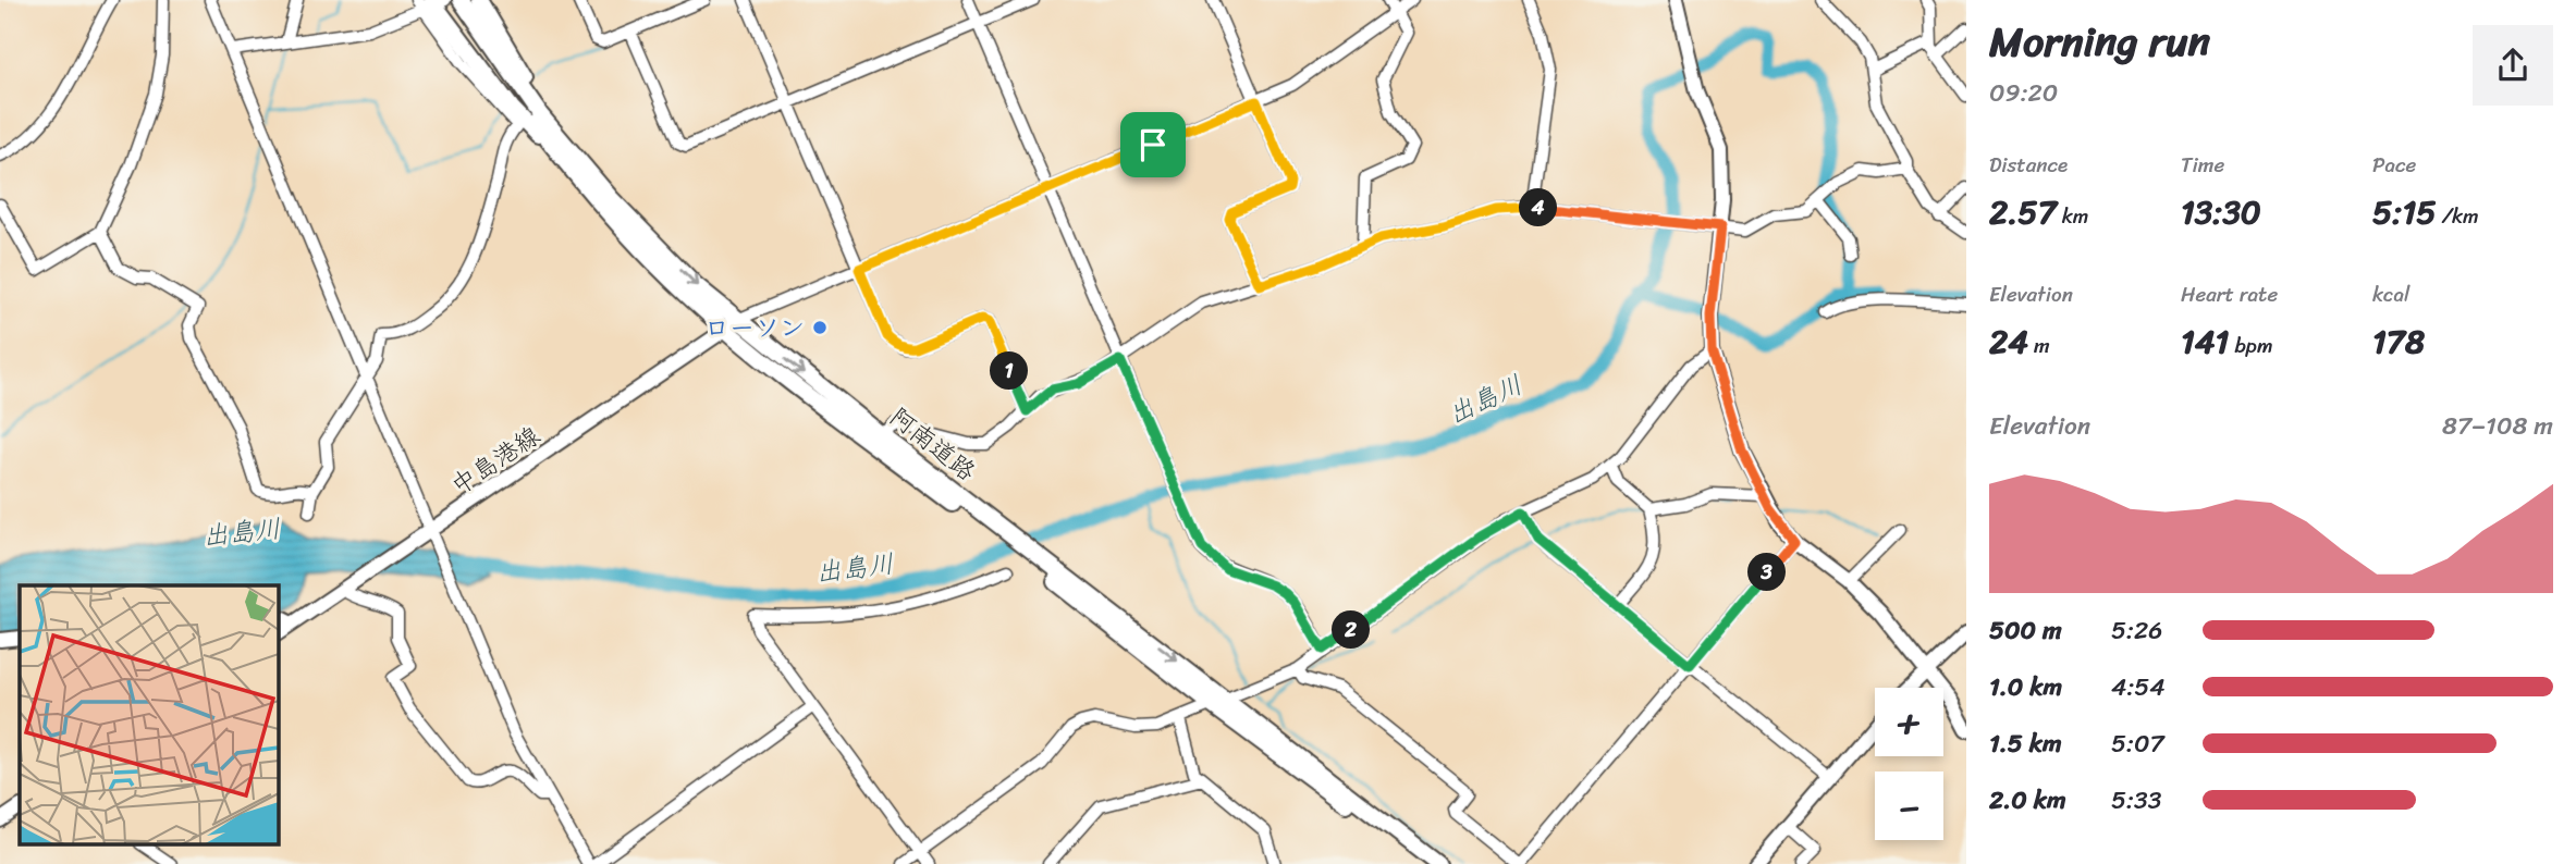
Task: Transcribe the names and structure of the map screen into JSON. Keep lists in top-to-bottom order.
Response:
{
  "streets": {
    "highway": ["阿南道路"],
    "main road": ["中島港線"]
  },
  "crossings": [
    ["阿南道路", "中島港線"]
  ],
  "water": ["出島川"],
  "places": ["ローソン"],
  "page": {
    "heading": ["Morning run", "09:20"],
    "stats": [
      ["Distance", "2.57 km"],
      ["Time", "13:30"],
      ["Pace", "5:15 /km"],
      ["Elevation", "24 m"],
      ["Heart rate", "141 bpm"],
      ["kcal", "178"]
    ],
    "pins": [
      "4",
      "1",
      "3",
      "2"
    ],
    "chart": ["Elevation", "87–108 m"],
    "list": [
      {
        "name": "500 m",
        "note": "5:26"
      },
      {
        "name": "1.0 km",
        "note": "4:54"
      },
      {
        "name": "1.5 km",
        "note": "5:07"
      },
      {
        "name": "2.0 km",
        "note": "5:33"
      }
    ],
    "map_buttons": ["+", "−"]
  }
}
